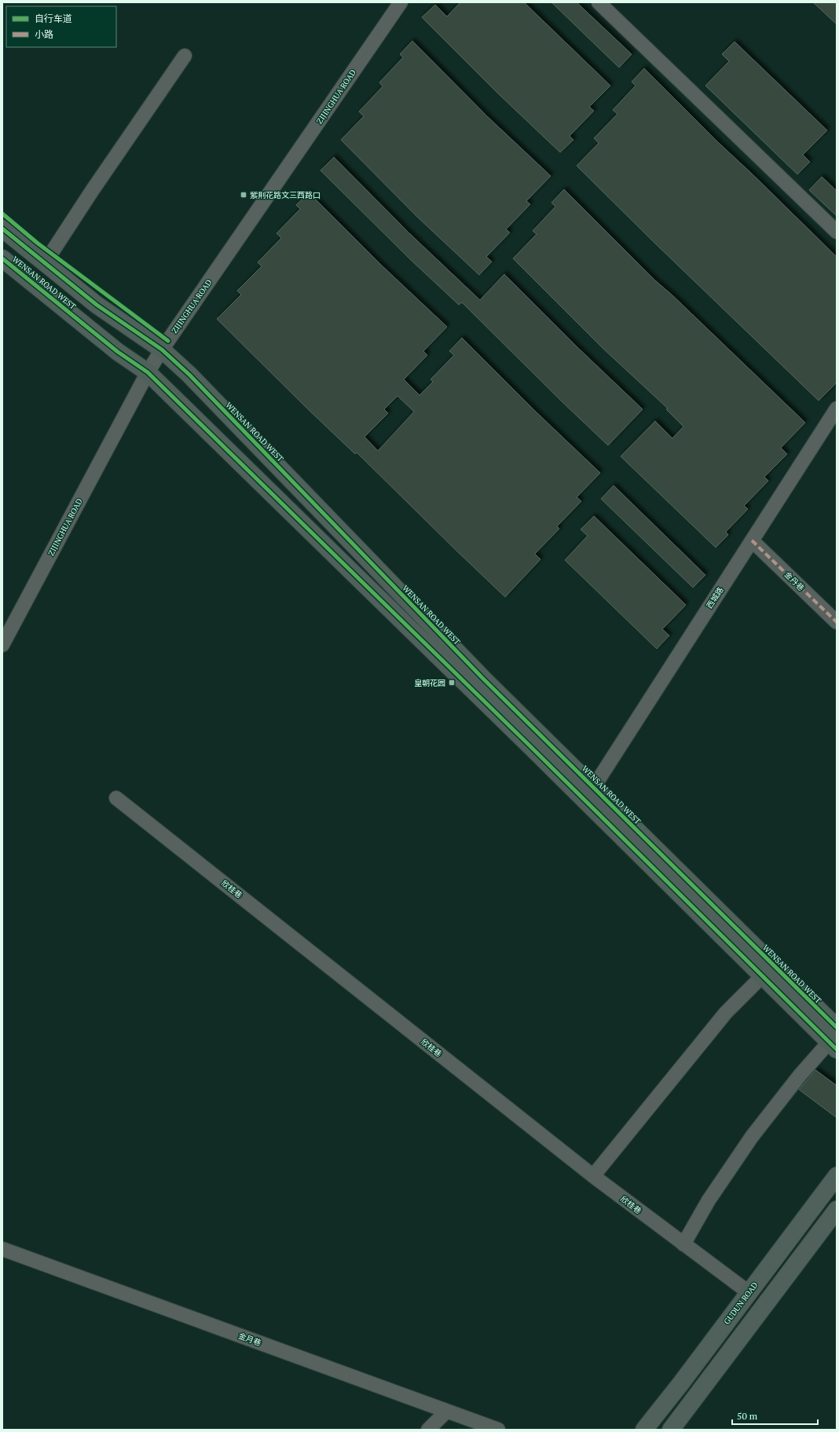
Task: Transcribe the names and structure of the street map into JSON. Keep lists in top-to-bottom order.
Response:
{
  "streets": {
    "main road": ["WENSAN ROAD WEST", "GUDUN ROAD"],
    "street": [
      "ZIJINGHUA ROAD",
      "金丹巷",
      "西城路",
      "欣桂巷",
      "金月巷"
    ]
  },
  "crossings": [
    ["ZIJINGHUA ROAD", "WENSAN ROAD WEST"],
    ["WENSAN ROAD WEST", "西城路"],
    ["金丹巷", "西城路"],
    ["欣桂巷", "GUDUN ROAD"]
  ],
  "places": {
    "transit": ["紫荆花路文三西路口", "皇朝花园"]
  },
  "legend": ["自行车道", "小路"],
  "scale_bar": "50 m"
}
